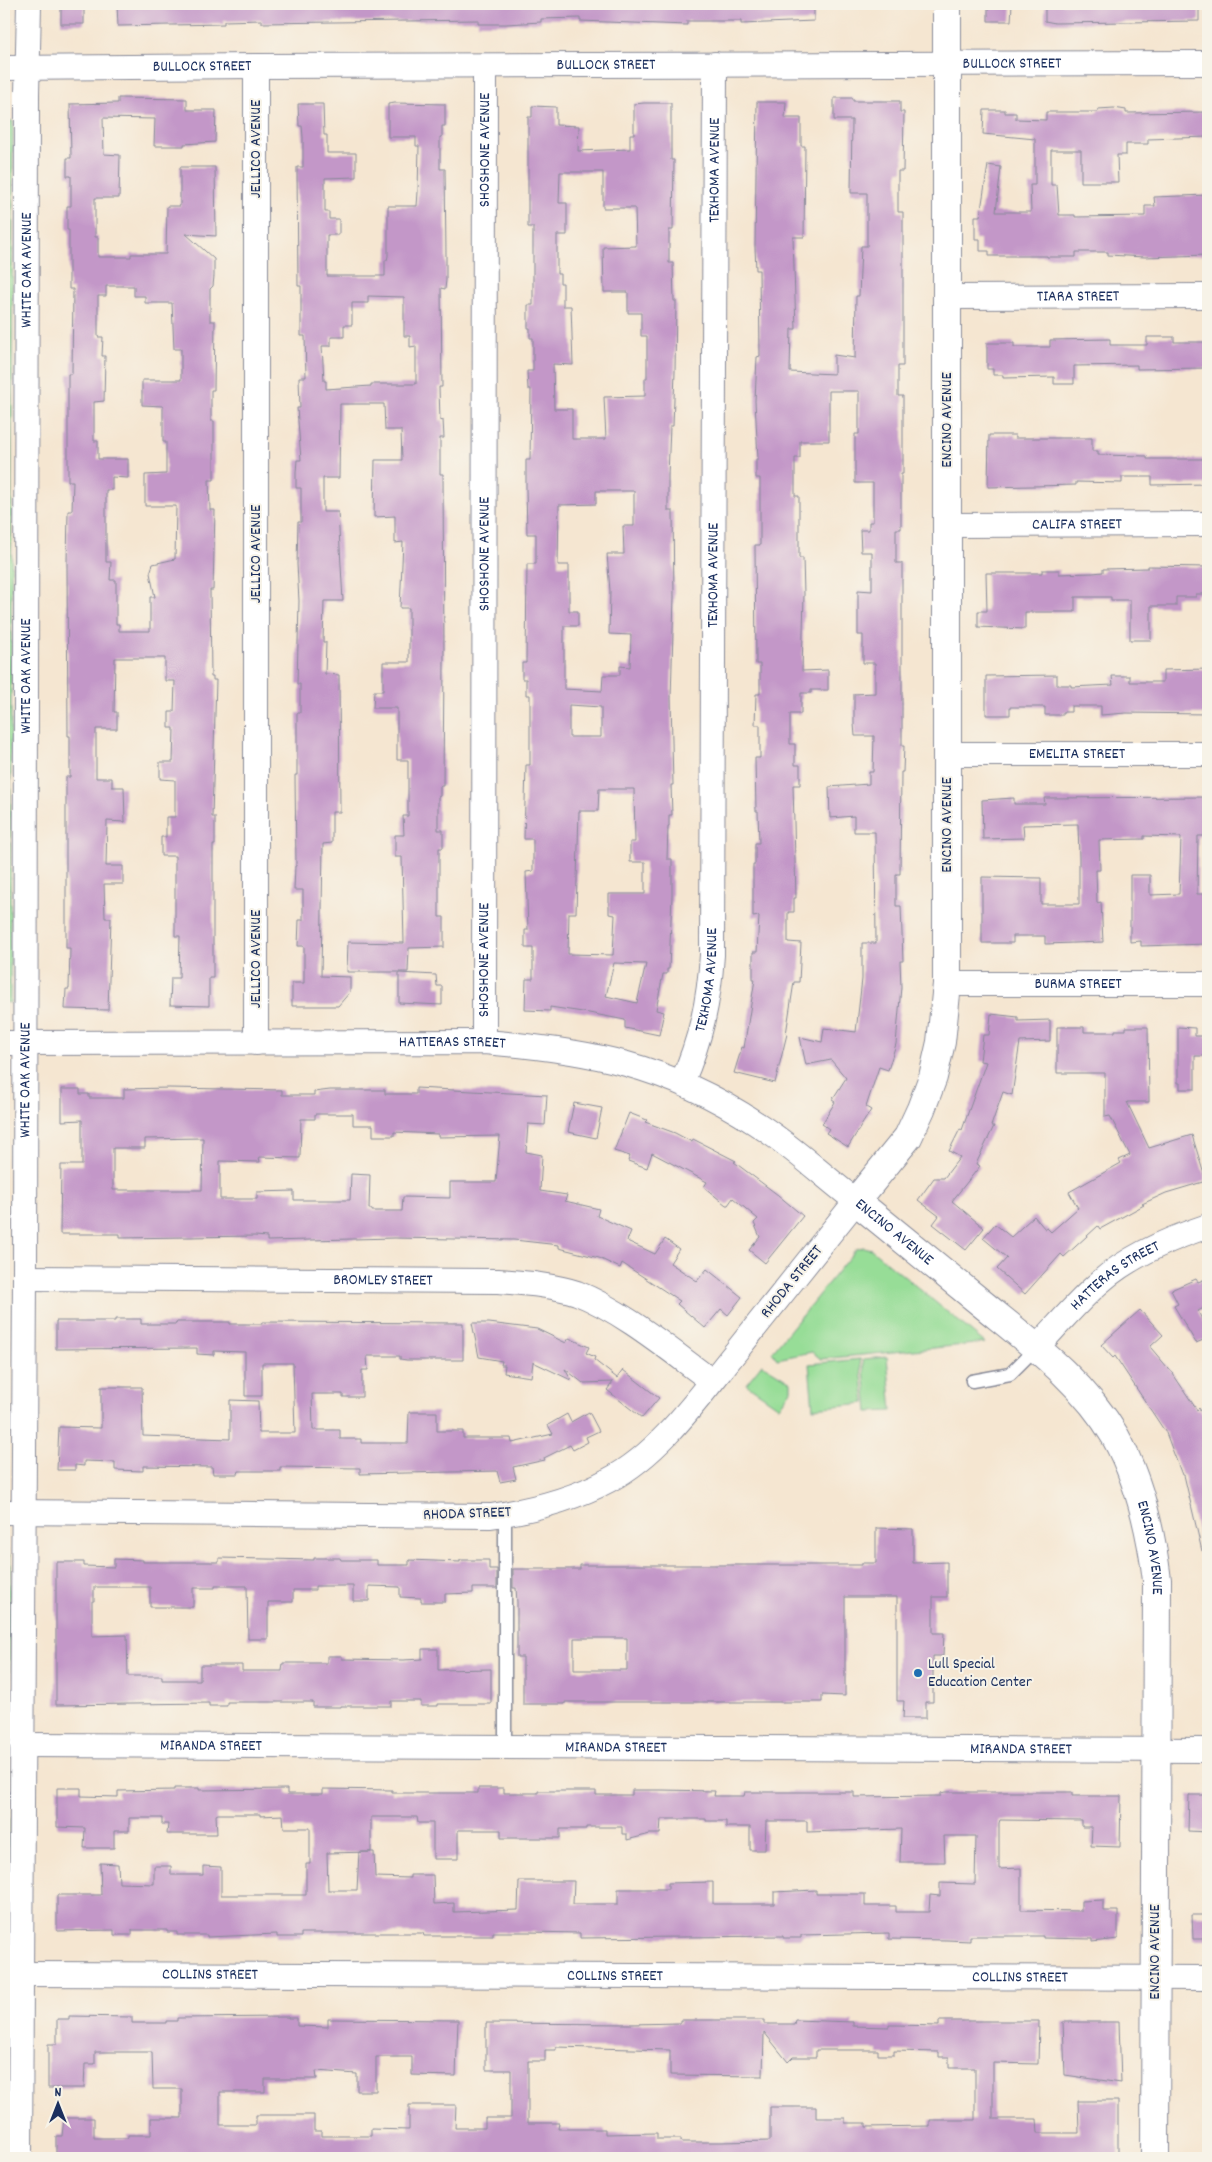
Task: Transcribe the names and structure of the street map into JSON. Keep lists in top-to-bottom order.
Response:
{
  "streets": {
    "street": [
      "BULLOCK STREET",
      "JELLICO AVENUE",
      "SHOSHONE AVENUE",
      "TEXHOMA AVENUE",
      "WHITE OAK AVENUE",
      "TIARA STREET",
      "ENCINO AVENUE",
      "CALIFA STREET",
      "EMELITA STREET",
      "BURMA STREET",
      "HATTERAS STREET",
      "BROMLEY STREET",
      "RHODA STREET",
      "MIRANDA STREET",
      "COLLINS STREET"
    ]
  },
  "crossings": [
    ["BULLOCK STREET", "JELLICO AVENUE"],
    ["BULLOCK STREET", "SHOSHONE AVENUE"],
    ["BULLOCK STREET", "TEXHOMA AVENUE"],
    ["BULLOCK STREET", "WHITE OAK AVENUE"],
    ["BULLOCK STREET", "ENCINO AVENUE"],
    ["JELLICO AVENUE", "HATTERAS STREET"],
    ["SHOSHONE AVENUE", "HATTERAS STREET"],
    ["TEXHOMA AVENUE", "HATTERAS STREET"],
    ["WHITE OAK AVENUE", "HATTERAS STREET"],
    ["WHITE OAK AVENUE", "BROMLEY STREET"],
    ["WHITE OAK AVENUE", "RHODA STREET"],
    ["WHITE OAK AVENUE", "MIRANDA STREET"],
    ["WHITE OAK AVENUE", "COLLINS STREET"],
    ["TIARA STREET", "ENCINO AVENUE"],
    ["ENCINO AVENUE", "CALIFA STREET"],
    ["ENCINO AVENUE", "EMELITA STREET"],
    ["ENCINO AVENUE", "BURMA STREET"],
    ["ENCINO AVENUE", "HATTERAS STREET"],
    ["ENCINO AVENUE", "RHODA STREET"],
    ["ENCINO AVENUE", "MIRANDA STREET"],
    ["ENCINO AVENUE", "COLLINS STREET"],
    ["HATTERAS STREET", "RHODA STREET"],
    ["BROMLEY STREET", "RHODA STREET"]
  ],
  "places": ["Lull Special Education Center"],
  "north": "top"
}
